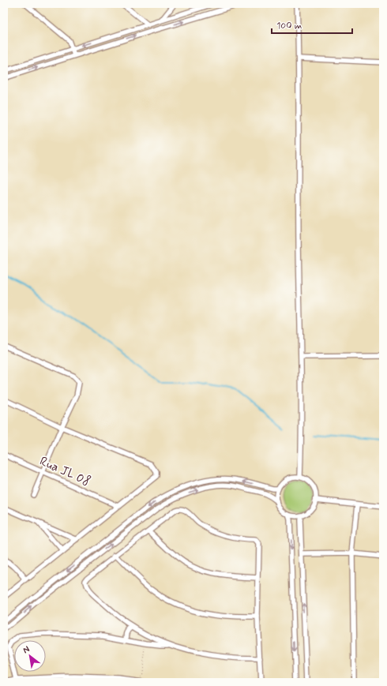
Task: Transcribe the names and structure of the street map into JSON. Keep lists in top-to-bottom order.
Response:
{
  "streets": {
    "street": ["Rua JL 08"]
  },
  "scale_bar": "100 m",
  "north": "top left"
}
